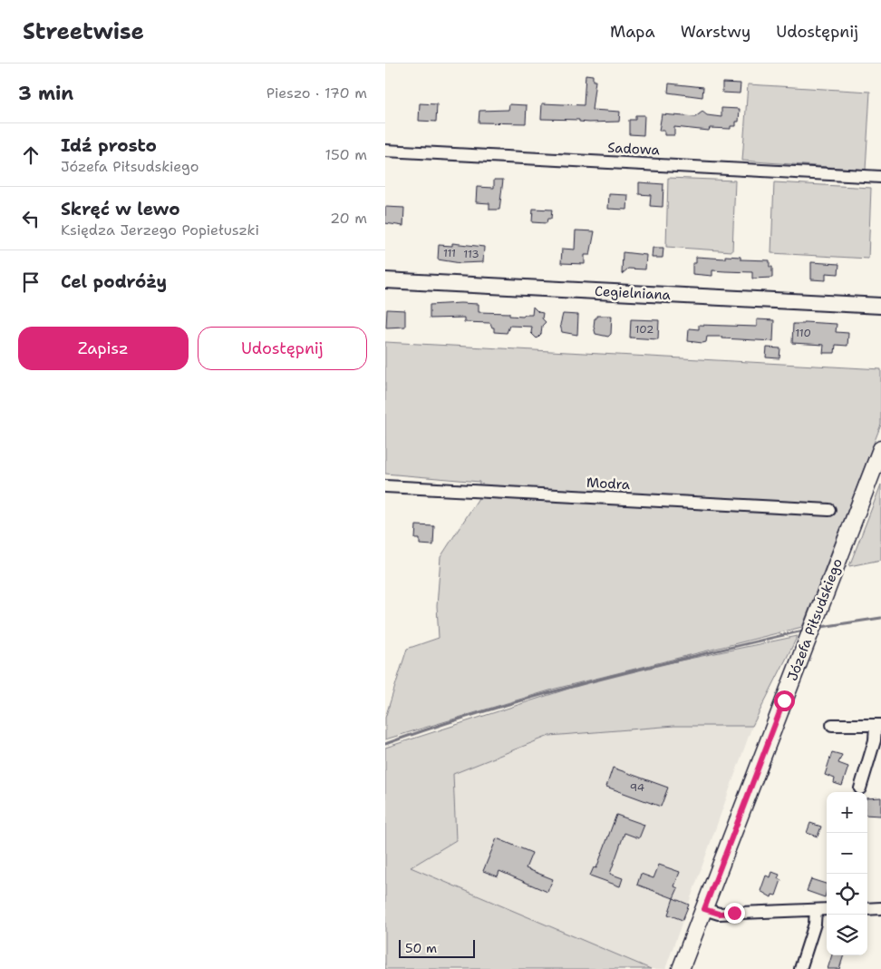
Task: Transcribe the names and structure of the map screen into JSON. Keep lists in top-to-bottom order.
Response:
{
  "streets": {
    "main road": ["Józefa Piłsudskiego"],
    "street": ["Sadowa", "Cegielniana", "Modra"]
  },
  "house_numbers": [
    "111",
    "113",
    "102",
    "110",
    "94"
  ],
  "scale_bar": "50 m",
  "page": {
    "header": "Streetwise",
    "nav": ["Mapa", "Warstwy", "Udostępnij"],
    "heading": ["3 min", "Pieszo · 170 m"],
    "list": [
      ["Idź prosto", "Józefa Piłsudskiego", "150 m"],
      ["Skręć w lewo", "Księdza Jerzego Popiełuszki", "20 m"],
      "Cel podróży"
    ],
    "buttons": ["Zapisz", "Udostępnij"],
    "map_buttons": ["+", "−"],
    "scale": "50 m"
  }
}
